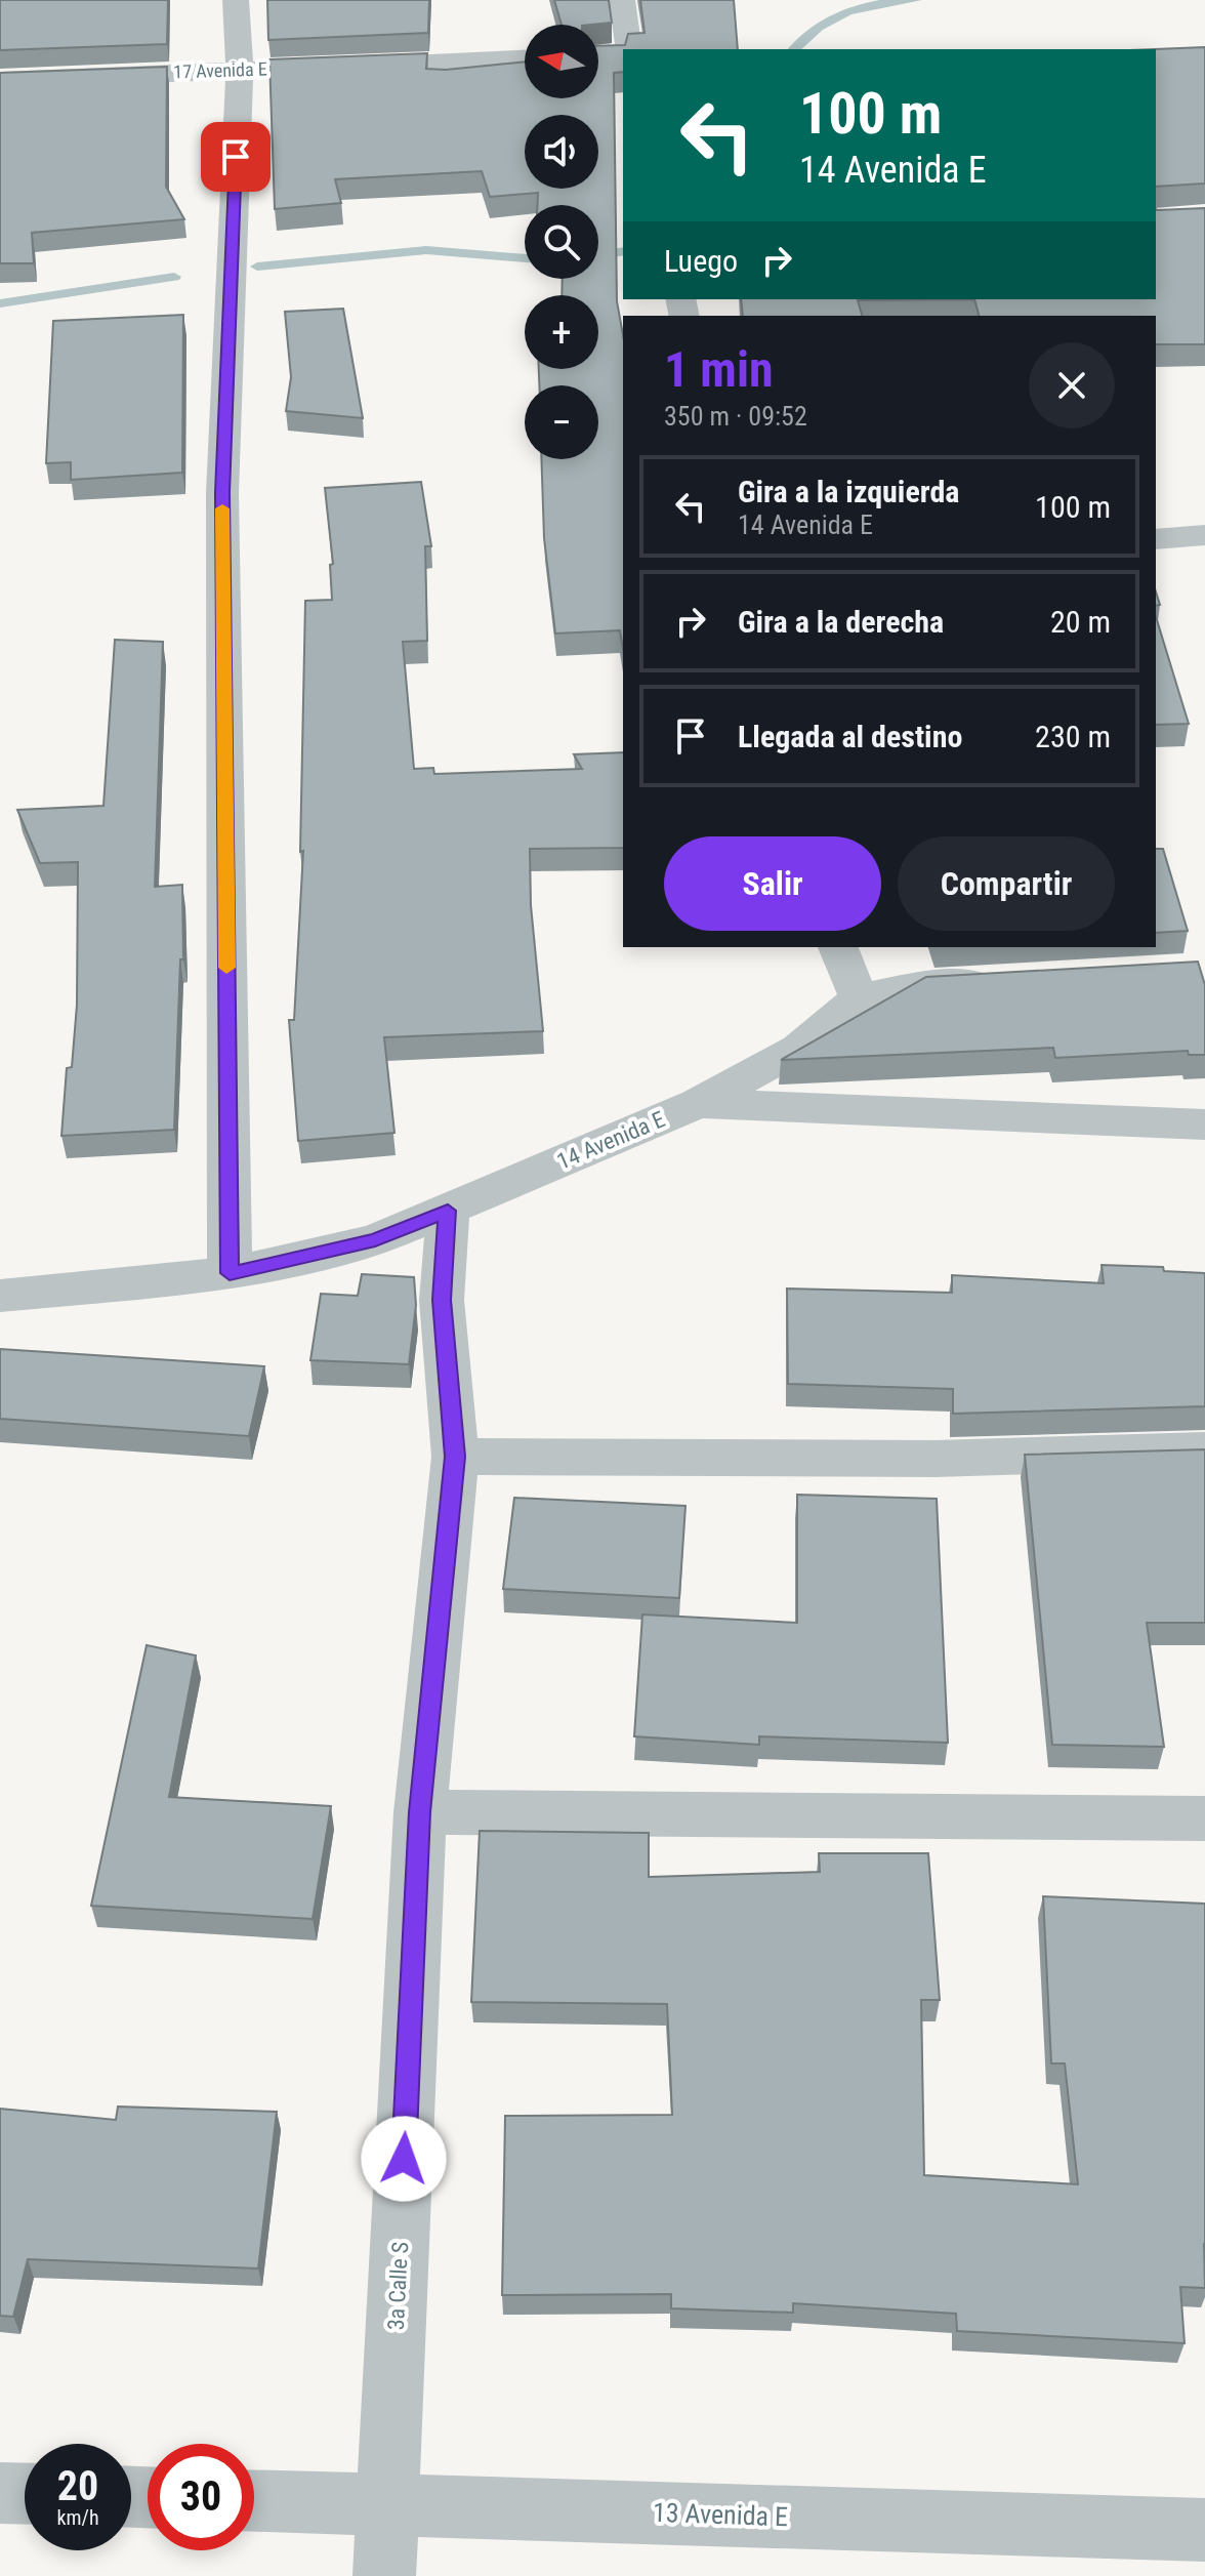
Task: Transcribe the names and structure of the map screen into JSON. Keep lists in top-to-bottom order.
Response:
{
  "streets": {
    "street": [
      "17 Avenida E",
      "14 Avenida E",
      "3a Calle S",
      "13 Avenida E"
    ]
  },
  "crossings": [
    ["14 Avenida E", "3a Calle S"],
    ["3a Calle S", "13 Avenida E"]
  ],
  "north": "left",
  "page": {
    "map_buttons": ["+", "−"],
    "turn": ["100 m", "14 Avenida E"],
    "then": "Luego",
    "heading": ["1 min", "350 m · 09:52"],
    "list": [
      {
        "name": "Gira a la izquierda",
        "note": "14 Avenida E",
        "value": "100 m"
      },
      {
        "name": "Gira a la derecha",
        "value": "20 m"
      },
      {
        "name": "Llegada al destino",
        "value": "230 m"
      }
    ],
    "buttons": ["Salir", "Compartir"],
    "speed": "20 km/h",
    "limit": "30"
  }
}
